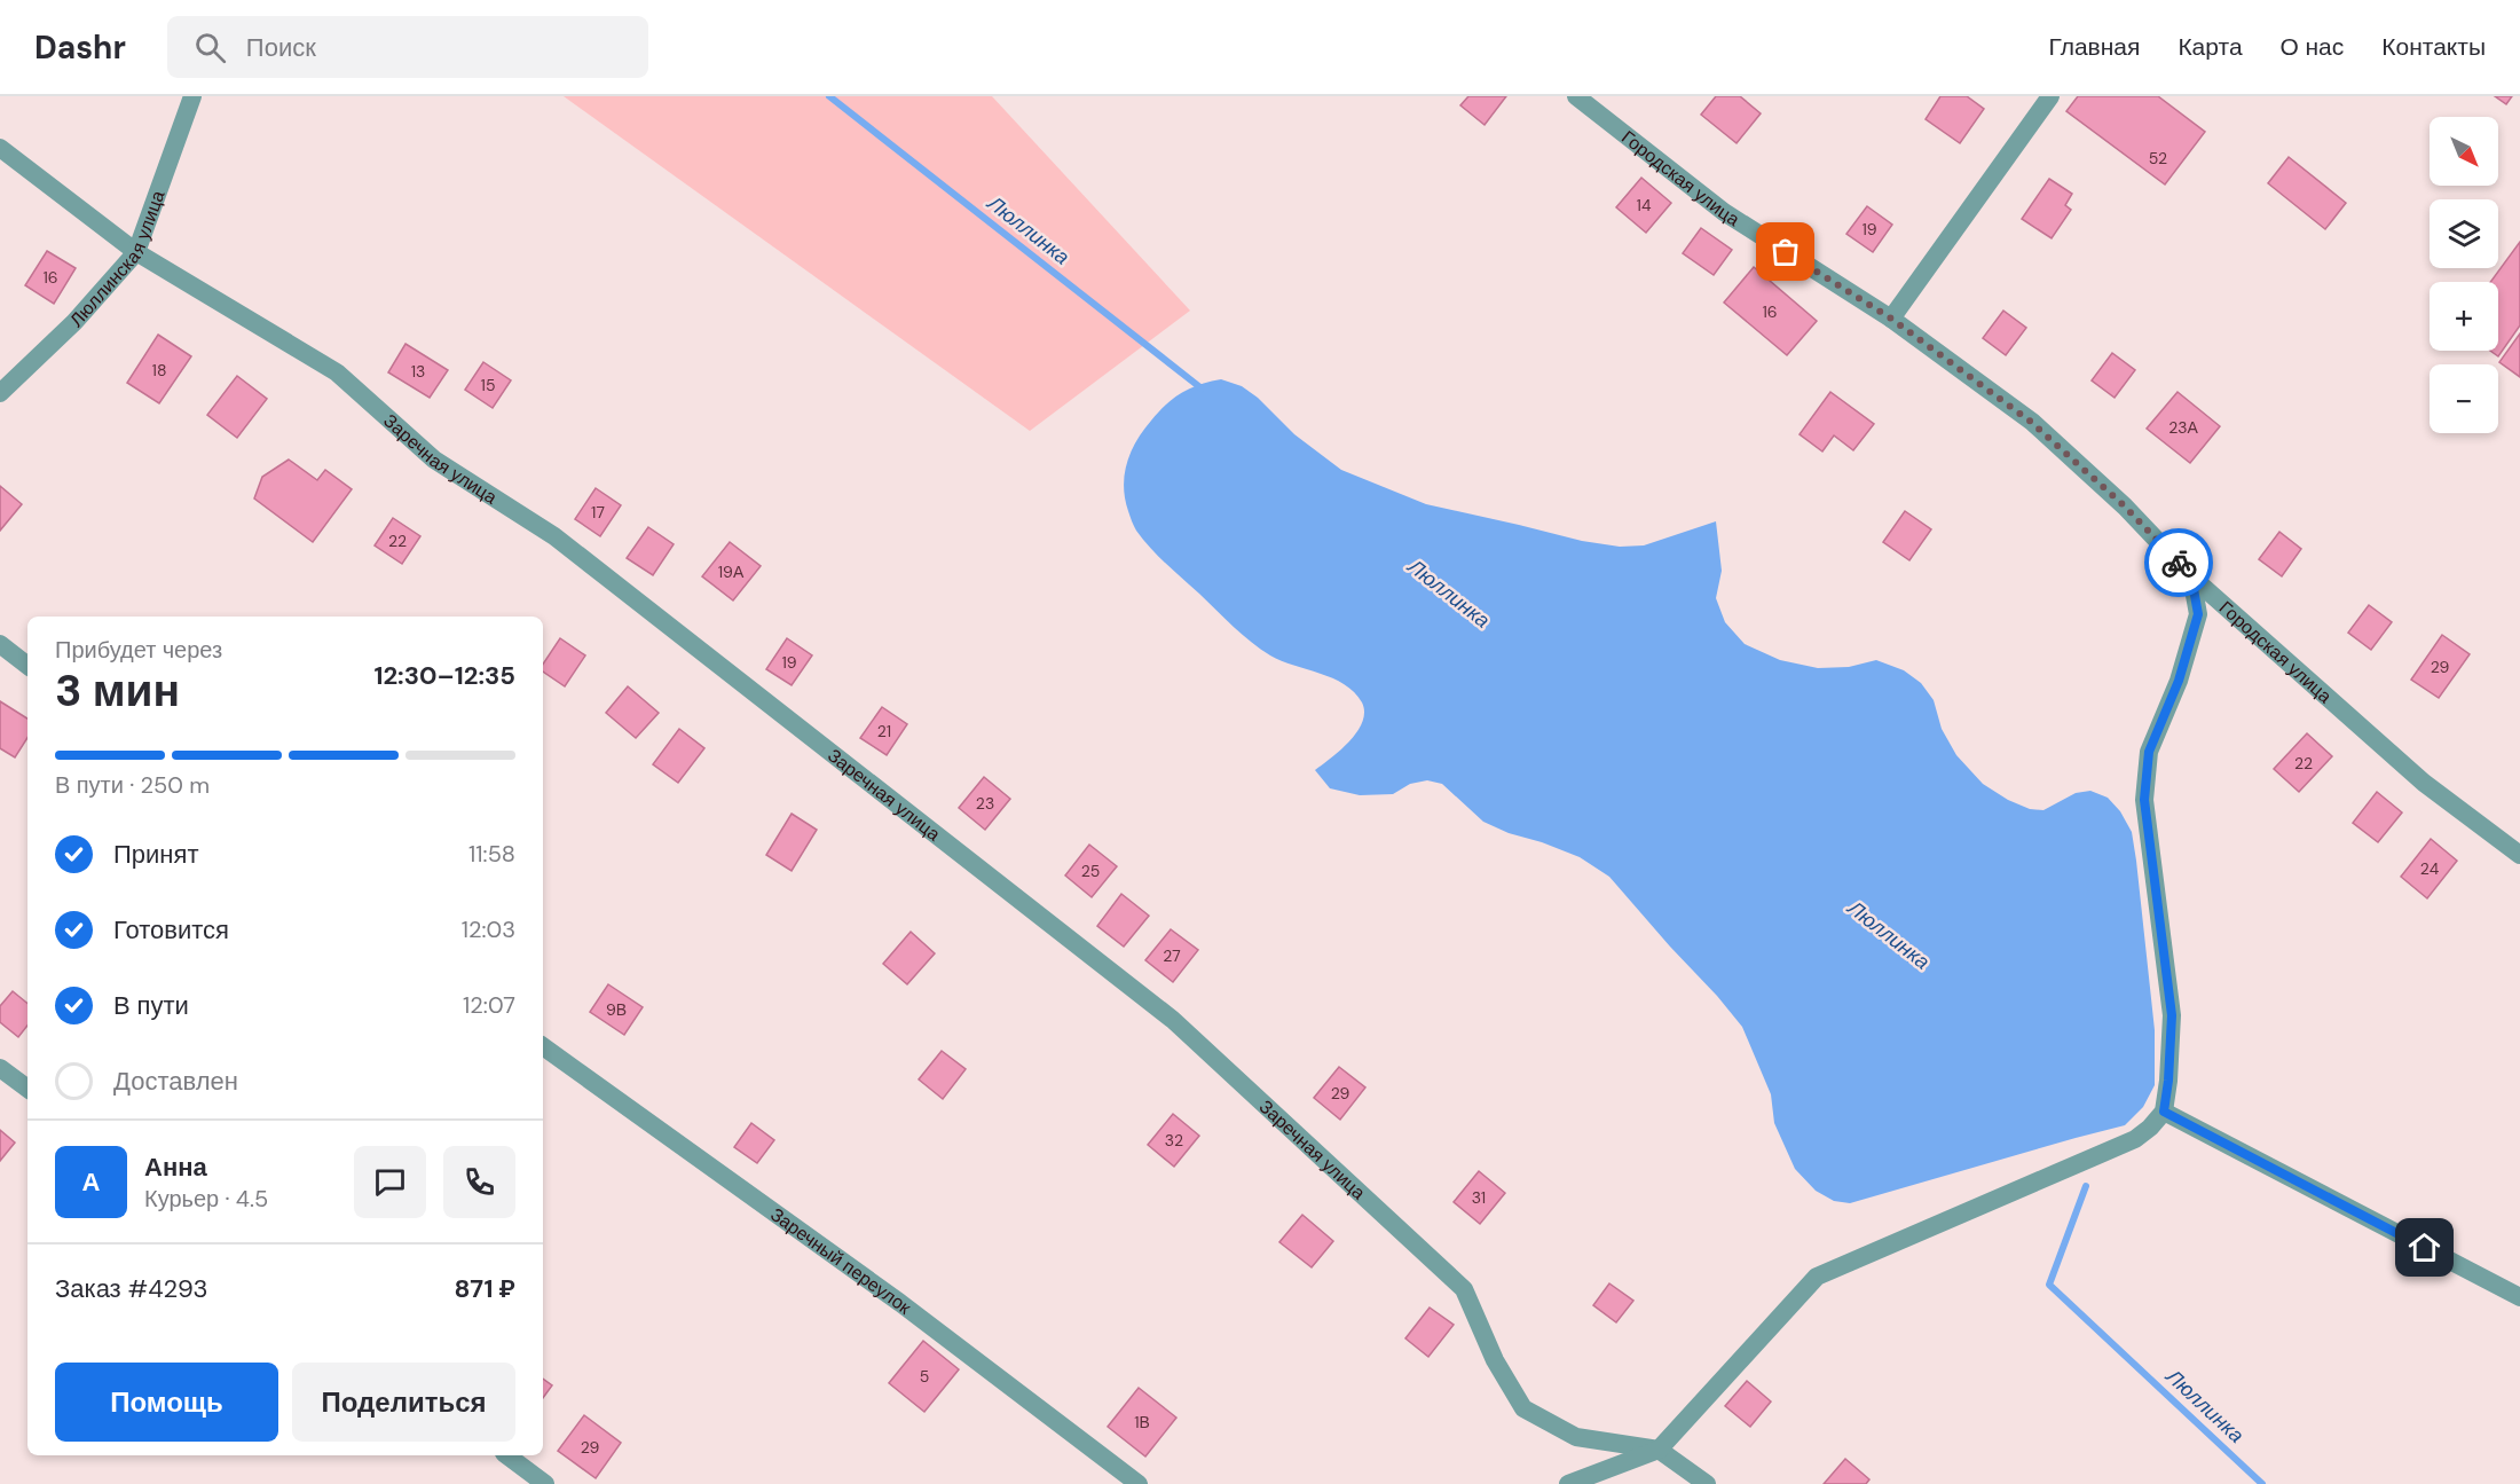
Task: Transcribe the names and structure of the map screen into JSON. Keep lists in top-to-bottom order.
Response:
{
  "streets": {
    "street": [
      "Городская улица",
      "Люллинская улица",
      "Заречная улица",
      "Заречный переулок"
    ]
  },
  "crossings": [
    ["Люллинская улица", "Заречная улица"]
  ],
  "water": ["Люллинка"],
  "house_numbers": [
    "52",
    "14",
    "19",
    "16",
    "16",
    "18",
    "13",
    "15",
    "23А",
    "17",
    "22",
    "19А",
    "19",
    "29",
    "21",
    "22",
    "23",
    "24",
    "25",
    "27",
    "9В",
    "29",
    "32",
    "31",
    "5",
    "1В",
    "29"
  ],
  "north": "bottom right",
  "page": {
    "header": "Dashr",
    "search": "Поиск",
    "nav": [
      "Главная",
      "Карта",
      "О нас",
      "Контакты"
    ],
    "map_buttons": ["+", "−"],
    "heading": ["3 мин", "Прибудет через", "12:30–12:35"],
    "panel": [
      "Анна",
      "Курьер · 4.5",
      "Заказ #4293",
      "871 ₽"
    ],
    "bar": "В пути · 250 m",
    "list": [
      ["Принят", "11:58"],
      ["Готовится", "12:03"],
      ["В пути", "12:07"],
      "Доставлен"
    ],
    "round": "А",
    "buttons": ["Помощь", "Поделиться"]
  }
}
